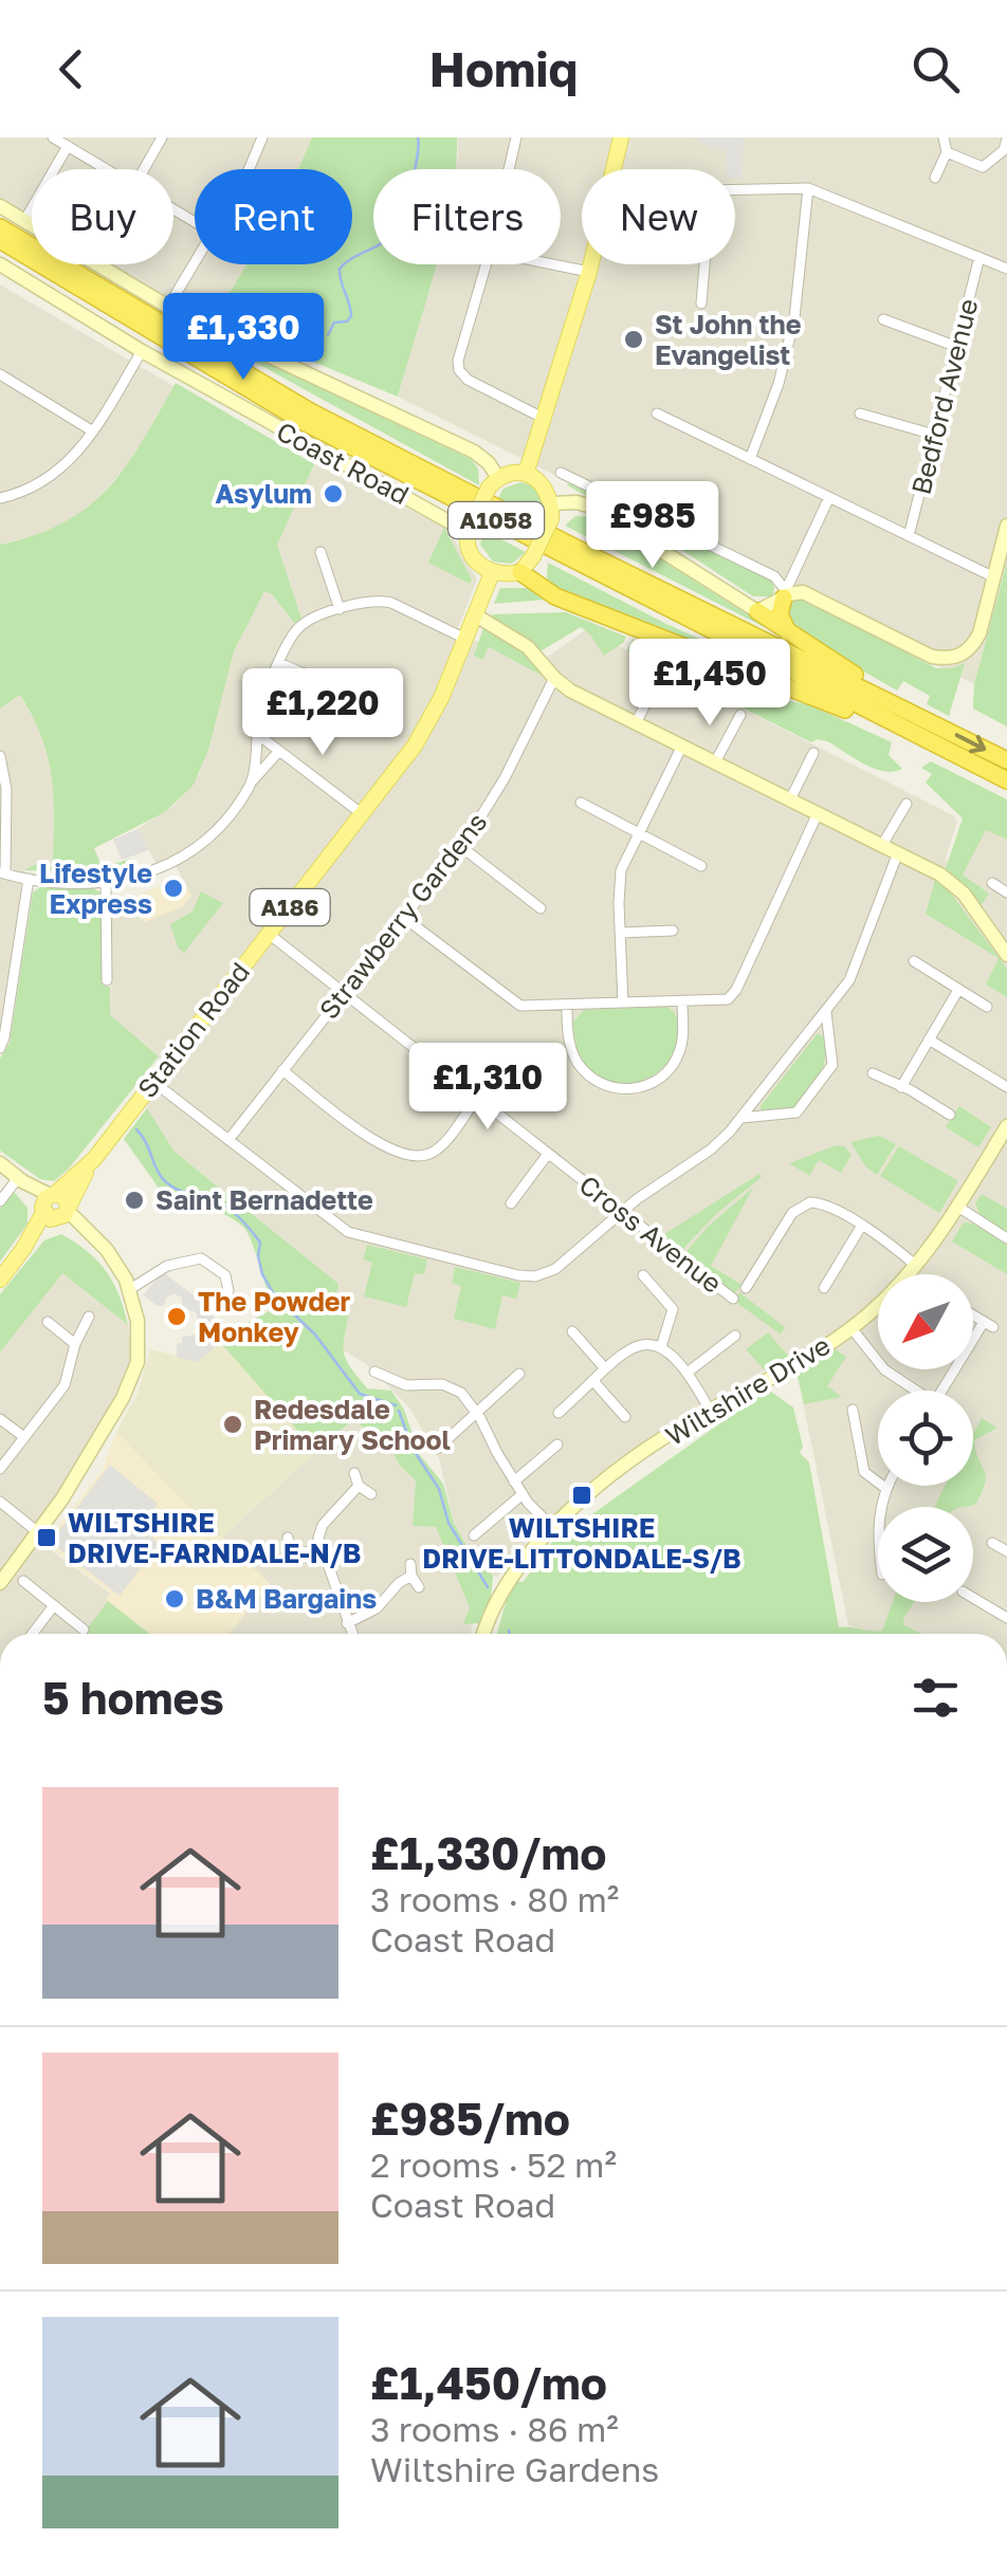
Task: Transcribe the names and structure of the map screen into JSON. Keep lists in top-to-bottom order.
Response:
{
  "streets": {
    "highway": ["Coast Road", "A1058"],
    "main road": ["A186", "Station Road"],
    "street": [
      "Bedford Avenue",
      "Strawberry Gardens",
      "Cross Avenue",
      "Wiltshire Drive"
    ]
  },
  "crossings": [
    ["Coast Road", "Station Road"],
    ["Strawberry Gardens", "Cross Avenue"],
    ["Station Road", "Cross Avenue"]
  ],
  "places": {
    "other": [
      "St John the Evangelist",
      "Asylum",
      "Lifestyle Express",
      "Saint Bernadette",
      "The Powder Monkey",
      "Redesdale Primary School",
      "B&M Bargains"
    ],
    "transit": ["WILTSHIRE DRIVE-LITTONDALE-S/B", "WILTSHIRE DRIVE-FARNDALE-N/B"]
  },
  "north": "bottom left",
  "page": {
    "header": "Homiq",
    "chip": [
      "Buy",
      "Rent",
      "Filters",
      "New"
    ],
    "price": [
      "£1,330",
      "£985",
      "£1,450",
      "£1,220",
      "£1,310"
    ],
    "heading": "5 homes",
    "list": [
      {
        "name": "£1,330/mo",
        "note": "3 rooms · 80 m² · Coast Road"
      },
      {
        "name": "£985/mo",
        "note": "2 rooms · 52 m² · Coast Road"
      },
      {
        "name": "£1,450/mo",
        "note": "3 rooms · 86 m² · Wiltshire Gardens"
      }
    ]
  }
}
